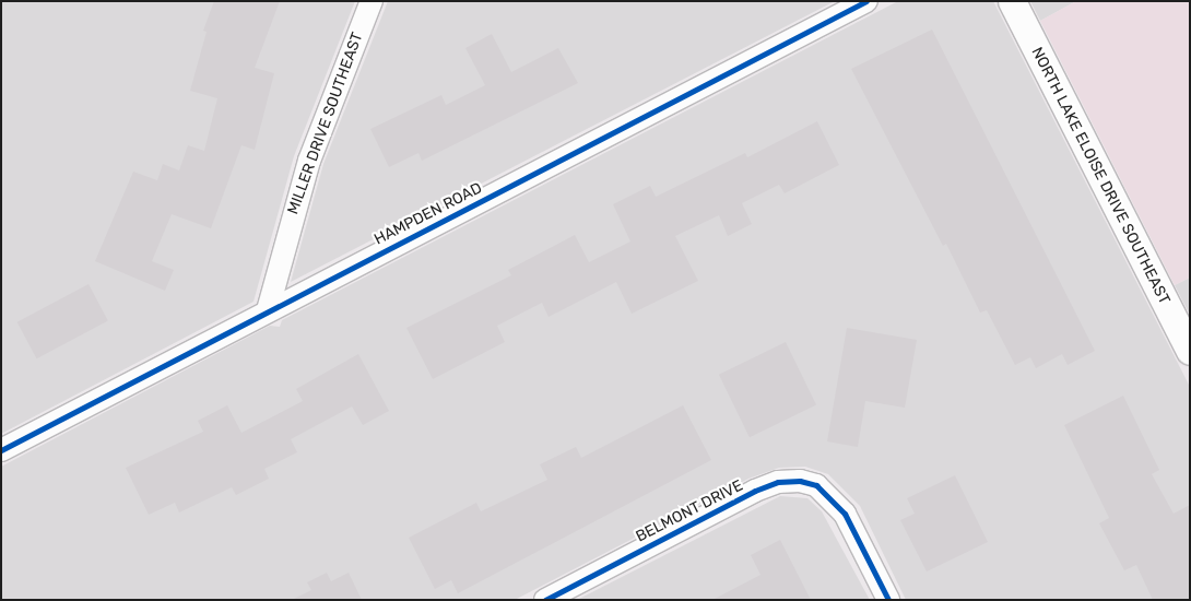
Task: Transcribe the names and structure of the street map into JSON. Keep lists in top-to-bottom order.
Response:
{
  "streets": {
    "street": [
      "MILLER DRIVE SOUTHEAST",
      "NORTH LAKE ELOISE DRIVE SOUTHEAST",
      "HAMPDEN ROAD",
      "BELMONT DRIVE"
    ]
  },
  "crossings": [
    ["MILLER DRIVE SOUTHEAST", "HAMPDEN ROAD"]
  ]
}
